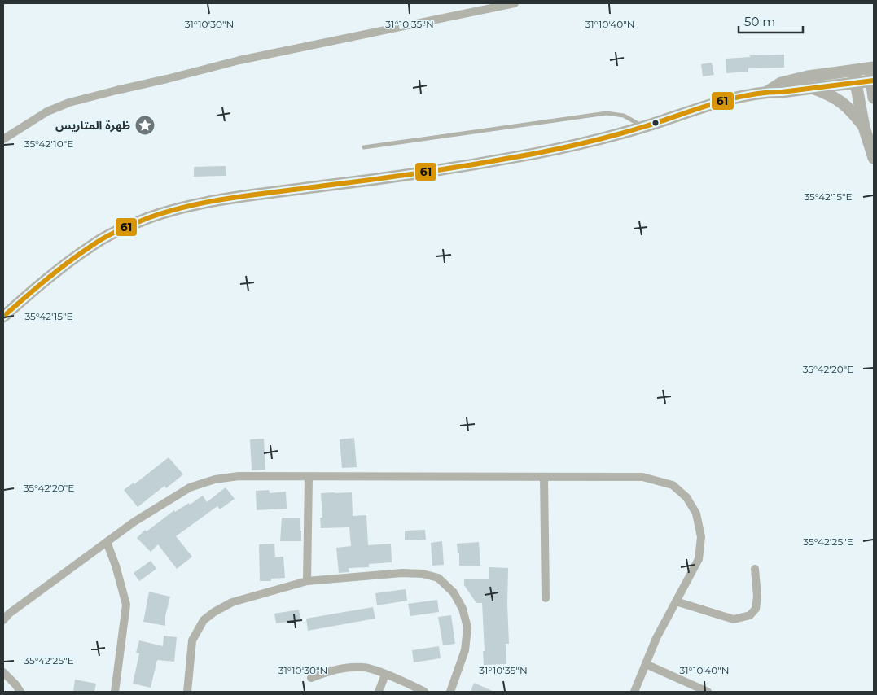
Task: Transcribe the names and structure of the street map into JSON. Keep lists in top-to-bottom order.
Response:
{
  "places": {
    "place": ["ظهرة المتاريس"]
  },
  "lines": ["transit line 61"],
  "scale_bar": "50 m",
  "coordinates": [
    "31°10'30\"N",
    "31°10'35\"N",
    "31°10'40\"N",
    "35°42'10\"E",
    "35°42'15\"E",
    "35°42'20\"E",
    "35°42'25\"E"
  ]
}
